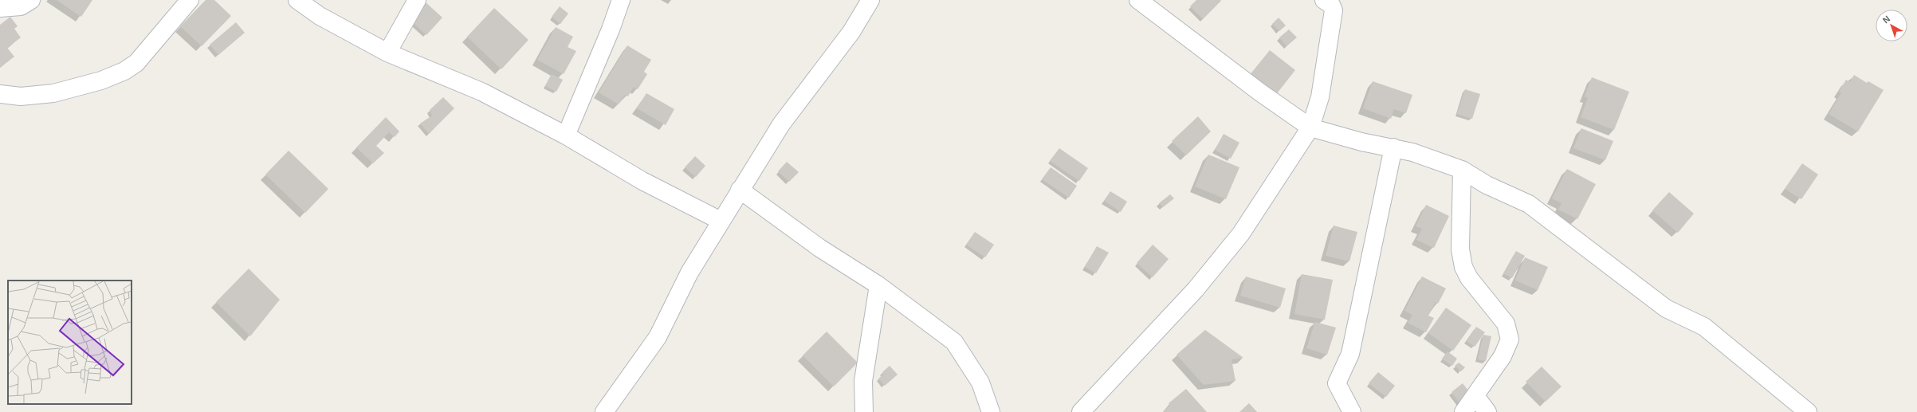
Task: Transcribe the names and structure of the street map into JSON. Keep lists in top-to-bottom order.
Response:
{
  "north": "top left"
}
